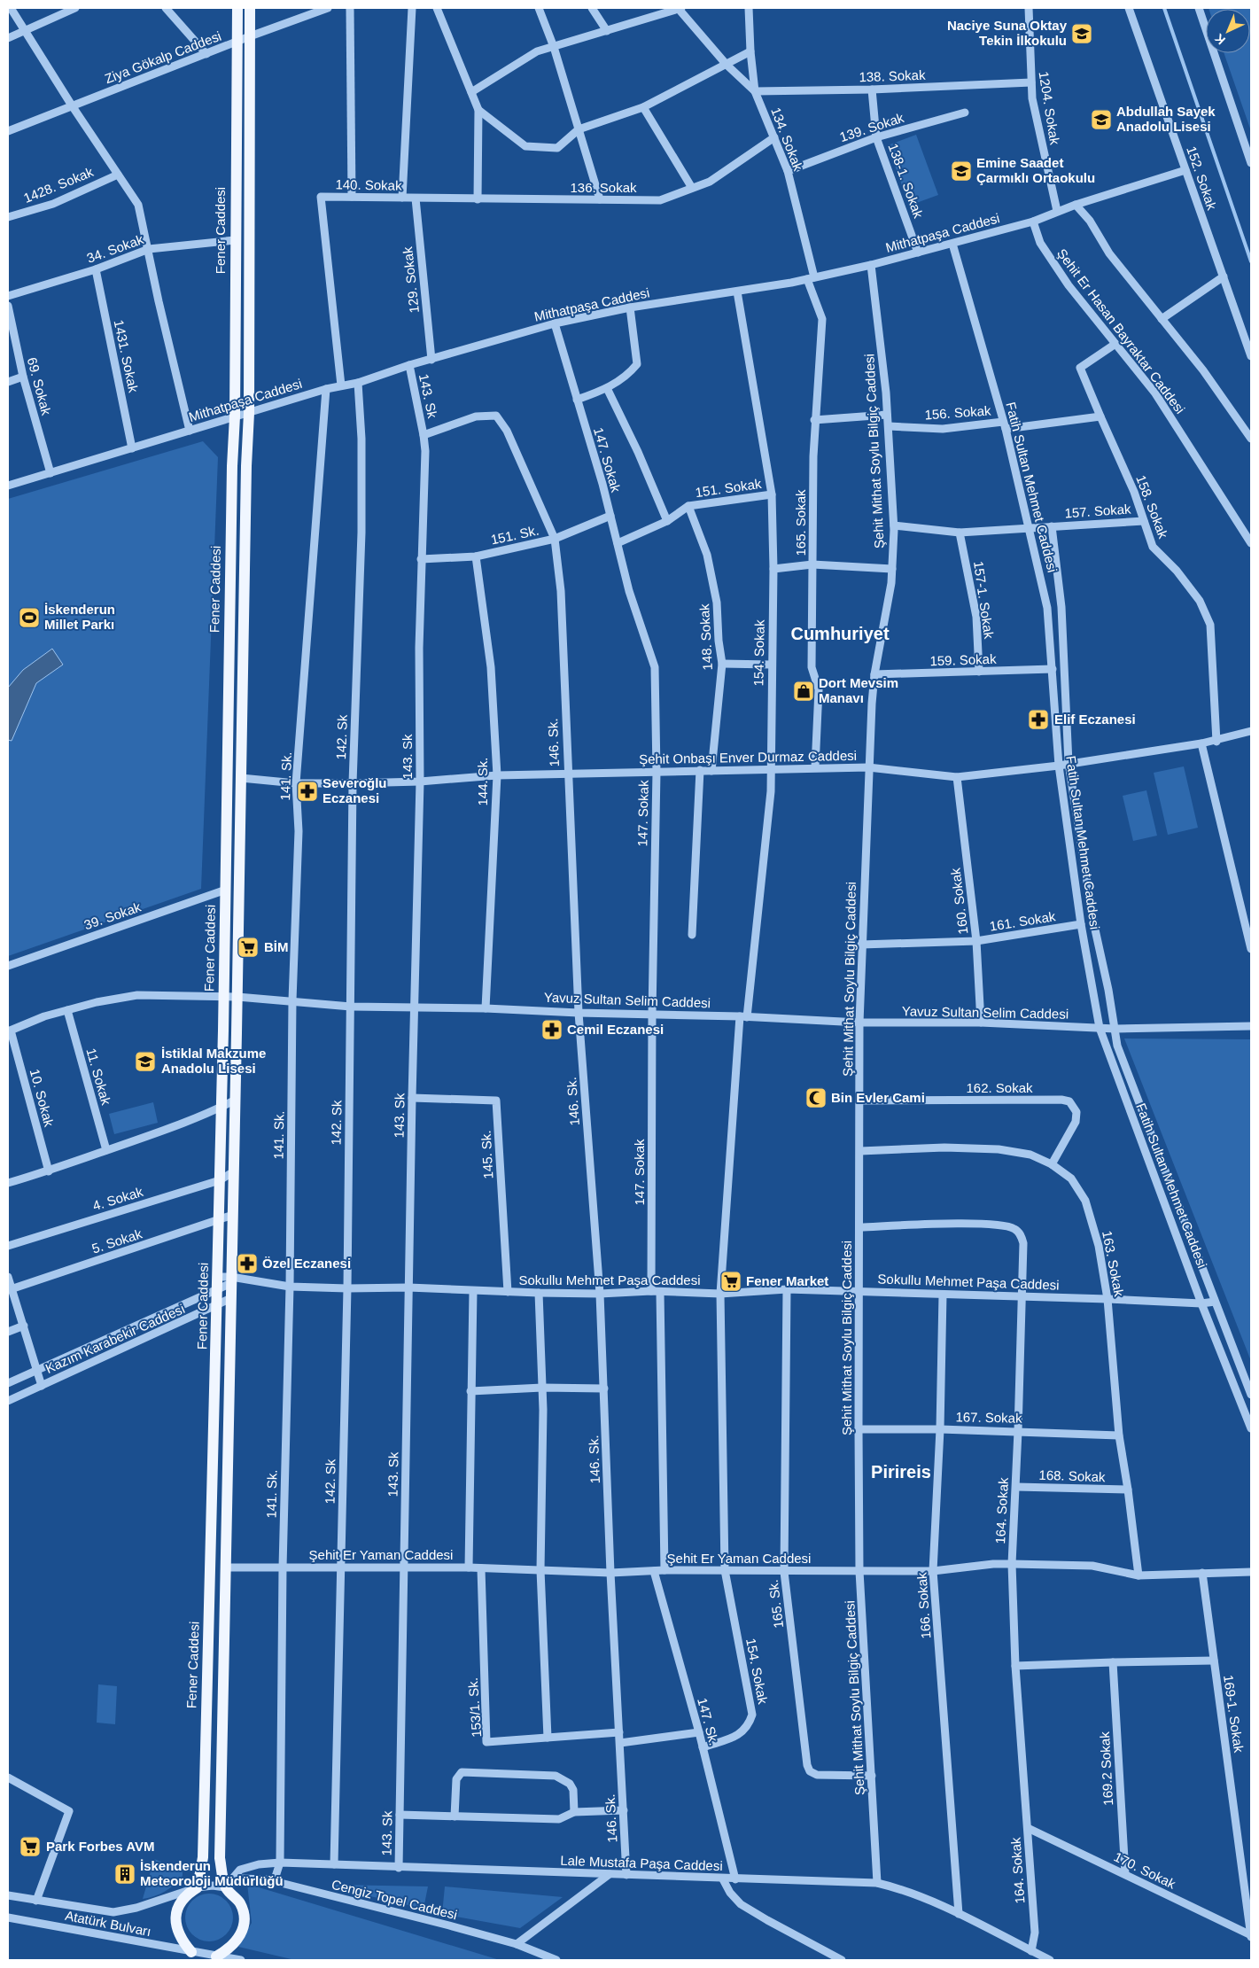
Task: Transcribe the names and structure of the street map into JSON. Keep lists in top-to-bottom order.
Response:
{
  "streets": {
    "main road": ["Fener Caddesi"],
    "street": [
      "Ziya Gökalp Caddesi",
      "138. Sokak",
      "1204. Sokak",
      "139. Sokak",
      "134. Sokak",
      "152. Sokak",
      "138-1. Sokak",
      "1428. Sokak",
      "140. Sokak",
      "136. Sokak",
      "Mithatpaşa Caddesi",
      "34. Sokak",
      "129. Sokak",
      "Şehit Er Hasan Bayraktar Caddesi",
      "1431. Sokak",
      "69. Sokak",
      "143. Sk",
      "156. Sokak",
      "Şehit Mithat Soylu Bilgiç Caddesi",
      "147. Sokak",
      "Fatih Sultan Mehmet Caddesi",
      "151. Sokak",
      "158. Sokak",
      "157. Sokak",
      "165. Sokak",
      "151. Sk.",
      "157-1. Sokak",
      "148. Sokak",
      "154. Sokak",
      "159. Sokak",
      "142. Sk",
      "146. Sk.",
      "Şehit Onbaşı Enver Durmaz Caddesi",
      "141. Sk.",
      "144. Sk.",
      "160. Sokak",
      "39. Sokak",
      "161. Sokak",
      "Yavuz Sultan Selim Caddesi",
      "11. Sokak",
      "162. Sokak",
      "10. Sokak",
      "145. Sk.",
      "4. Sokak",
      "5. Sokak",
      "163. Sokak",
      "Sokullu Mehmet Paşa Caddesi",
      "Kazım Karabekir Caddesi",
      "167. Sokak",
      "168. Sokak",
      "164. Sokak",
      "Şehit Er Yaman Caddesi",
      "165. Sk.",
      "166. Sokak",
      "153/1. Sk.",
      "169-1. Sokak",
      "147. Sk.",
      "169.2 Sokak",
      "Lale Mustafa Paşa Caddesi",
      "170. Sokak",
      "Cengiz Topel Caddesi",
      "Atatürk Bulvarı"
    ]
  },
  "crossings": [
    ["Ziya Gökalp Caddesi", "Fener Caddesi"],
    ["138. Sokak", "1204. Sokak"],
    ["138. Sokak", "134. Sokak"],
    ["138. Sokak", "138-1. Sokak"],
    ["1204. Sokak", "Mithatpaşa Caddesi"],
    ["139. Sokak", "134. Sokak"],
    ["139. Sokak", "138-1. Sokak"],
    ["134. Sokak", "136. Sokak"],
    ["134. Sokak", "Mithatpaşa Caddesi"],
    ["134. Sokak", "165. Sokak"],
    ["152. Sokak", "Mithatpaşa Caddesi"],
    ["138-1. Sokak", "Mithatpaşa Caddesi"],
    ["140. Sokak", "136. Sokak"],
    ["140. Sokak", "Mithatpaşa Caddesi"],
    ["140. Sokak", "129. Sokak"],
    ["136. Sokak", "129. Sokak"],
    ["Fener Caddesi", "Mithatpaşa Caddesi"],
    ["Fener Caddesi", "34. Sokak"],
    ["Fener Caddesi", "39. Sokak"],
    ["Fener Caddesi", "Yavuz Sultan Selim Caddesi"],
    ["Fener Caddesi", "4. Sokak"],
    ["Fener Caddesi", "5. Sokak"],
    ["Fener Caddesi", "Sokullu Mehmet Paşa Caddesi"],
    ["Fener Caddesi", "Kazım Karabekir Caddesi"],
    ["Fener Caddesi", "Lale Mustafa Paşa Caddesi"],
    ["Fener Caddesi", "Cengiz Topel Caddesi"],
    ["Fener Caddesi", "Atatürk Bulvarı"],
    ["Mithatpaşa Caddesi", "129. Sokak"],
    ["Mithatpaşa Caddesi", "Şehit Er Hasan Bayraktar Caddesi"],
    ["Mithatpaşa Caddesi", "1431. Sokak"],
    ["Mithatpaşa Caddesi", "69. Sokak"],
    ["Mithatpaşa Caddesi", "143. Sk"],
    ["Mithatpaşa Caddesi", "Şehit Mithat Soylu Bilgiç Caddesi"],
    ["Mithatpaşa Caddesi", "147. Sokak"],
    ["Mithatpaşa Caddesi", "Fatih Sultan Mehmet Caddesi"],
    ["Mithatpaşa Caddesi", "165. Sokak"],
    ["Mithatpaşa Caddesi", "154. Sokak"],
    ["Mithatpaşa Caddesi", "142. Sk"],
    ["Mithatpaşa Caddesi", "141. Sk."],
    ["34. Sokak", "1431. Sokak"],
    ["Şehit Er Hasan Bayraktar Caddesi", "158. Sokak"],
    ["143. Sk", "151. Sk."],
    ["143. Sk", "146. Sk."],
    ["143. Sk", "Şehit Onbaşı Enver Durmaz Caddesi"],
    ["143. Sk", "Yavuz Sultan Selim Caddesi"],
    ["143. Sk", "145. Sk."],
    ["143. Sk", "Sokullu Mehmet Paşa Caddesi"],
    ["143. Sk", "Şehit Er Yaman Caddesi"],
    ["143. Sk", "Lale Mustafa Paşa Caddesi"],
    ["156. Sokak", "Şehit Mithat Soylu Bilgiç Caddesi"],
    ["156. Sokak", "Fatih Sultan Mehmet Caddesi"],
    ["Şehit Mithat Soylu Bilgiç Caddesi", "157. Sokak"],
    ["Şehit Mithat Soylu Bilgiç Caddesi", "159. Sokak"],
    ["Şehit Mithat Soylu Bilgiç Caddesi", "Şehit Onbaşı Enver Durmaz Caddesi"],
    ["Şehit Mithat Soylu Bilgiç Caddesi", "161. Sokak"],
    ["Şehit Mithat Soylu Bilgiç Caddesi", "Yavuz Sultan Selim Caddesi"],
    ["Şehit Mithat Soylu Bilgiç Caddesi", "162. Sokak"],
    ["Şehit Mithat Soylu Bilgiç Caddesi", "163. Sokak"],
    ["Şehit Mithat Soylu Bilgiç Caddesi", "Sokullu Mehmet Paşa Caddesi"],
    ["Şehit Mithat Soylu Bilgiç Caddesi", "167. Sokak"],
    ["Şehit Mithat Soylu Bilgiç Caddesi", "164. Sokak"],
    ["Şehit Mithat Soylu Bilgiç Caddesi", "Şehit Er Yaman Caddesi"],
    ["Şehit Mithat Soylu Bilgiç Caddesi", "165. Sk."],
    ["Şehit Mithat Soylu Bilgiç Caddesi", "Lale Mustafa Paşa Caddesi"],
    ["147. Sokak", "151. Sokak"],
    ["147. Sokak", "151. Sk."],
    ["147. Sokak", "Şehit Onbaşı Enver Durmaz Caddesi"],
    ["147. Sokak", "Yavuz Sultan Selim Caddesi"],
    ["147. Sokak", "Sokullu Mehmet Paşa Caddesi"],
    ["147. Sokak", "Şehit Er Yaman Caddesi"],
    ["Fatih Sultan Mehmet Caddesi", "157. Sokak"],
    ["Fatih Sultan Mehmet Caddesi", "159. Sokak"],
    ["Fatih Sultan Mehmet Caddesi", "Şehit Onbaşı Enver Durmaz Caddesi"],
    ["Fatih Sultan Mehmet Caddesi", "161. Sokak"],
    ["Fatih Sultan Mehmet Caddesi", "Yavuz Sultan Selim Caddesi"],
    ["Fatih Sultan Mehmet Caddesi", "Sokullu Mehmet Paşa Caddesi"],
    ["151. Sokak", "148. Sokak"],
    ["151. Sokak", "154. Sokak"],
    ["158. Sokak", "157. Sokak"],
    ["158. Sokak", "Şehit Onbaşı Enver Durmaz Caddesi"],
    ["157. Sokak", "157-1. Sokak"],
    ["165. Sokak", "Şehit Onbaşı Enver Durmaz Caddesi"],
    ["151. Sk.", "146. Sk."],
    ["151. Sk.", "144. Sk."],
    ["157-1. Sokak", "159. Sokak"],
    ["148. Sokak", "Şehit Onbaşı Enver Durmaz Caddesi"],
    ["154. Sokak", "Şehit Onbaşı Enver Durmaz Caddesi"],
    ["154. Sokak", "Yavuz Sultan Selim Caddesi"],
    ["154. Sokak", "Sokullu Mehmet Paşa Caddesi"],
    ["154. Sokak", "Şehit Er Yaman Caddesi"],
    ["154. Sokak", "147. Sk."],
    ["142. Sk", "Şehit Onbaşı Enver Durmaz Caddesi"],
    ["142. Sk", "Yavuz Sultan Selim Caddesi"],
    ["142. Sk", "Sokullu Mehmet Paşa Caddesi"],
    ["142. Sk", "Şehit Er Yaman Caddesi"],
    ["142. Sk", "Lale Mustafa Paşa Caddesi"],
    ["146. Sk.", "Şehit Onbaşı Enver Durmaz Caddesi"],
    ["146. Sk.", "Yavuz Sultan Selim Caddesi"],
    ["146. Sk.", "Sokullu Mehmet Paşa Caddesi"],
    ["146. Sk.", "Şehit Er Yaman Caddesi"],
    ["146. Sk.", "153/1. Sk."],
    ["146. Sk.", "Lale Mustafa Paşa Caddesi"],
    ["Şehit Onbaşı Enver Durmaz Caddesi", "141. Sk."],
    ["Şehit Onbaşı Enver Durmaz Caddesi", "144. Sk."],
    ["Şehit Onbaşı Enver Durmaz Caddesi", "160. Sokak"],
    ["141. Sk.", "Yavuz Sultan Selim Caddesi"],
    ["141. Sk.", "Sokullu Mehmet Paşa Caddesi"],
    ["141. Sk.", "Şehit Er Yaman Caddesi"],
    ["141. Sk.", "Lale Mustafa Paşa Caddesi"],
    ["141. Sk.", "Cengiz Topel Caddesi"],
    ["144. Sk.", "Yavuz Sultan Selim Caddesi"],
    ["160. Sokak", "161. Sokak"],
    ["160. Sokak", "Yavuz Sultan Selim Caddesi"],
    ["Yavuz Sultan Selim Caddesi", "11. Sokak"],
    ["Yavuz Sultan Selim Caddesi", "10. Sokak"],
    ["162. Sokak", "163. Sokak"],
    ["145. Sk.", "Sokullu Mehmet Paşa Caddesi"],
    ["163. Sokak", "Sokullu Mehmet Paşa Caddesi"],
    ["163. Sokak", "167. Sokak"],
    ["163. Sokak", "168. Sokak"],
    ["163. Sokak", "Şehit Er Yaman Caddesi"],
    ["Sokullu Mehmet Paşa Caddesi", "Kazım Karabekir Caddesi"],
    ["Sokullu Mehmet Paşa Caddesi", "164. Sokak"],
    ["Sokullu Mehmet Paşa Caddesi", "165. Sk."],
    ["Sokullu Mehmet Paşa Caddesi", "166. Sokak"],
    ["167. Sokak", "164. Sokak"],
    ["167. Sokak", "166. Sokak"],
    ["168. Sokak", "164. Sokak"],
    ["164. Sokak", "Şehit Er Yaman Caddesi"],
    ["164. Sokak", "Lale Mustafa Paşa Caddesi"],
    ["164. Sokak", "170. Sokak"],
    ["Şehit Er Yaman Caddesi", "165. Sk."],
    ["Şehit Er Yaman Caddesi", "166. Sokak"],
    ["Şehit Er Yaman Caddesi", "153/1. Sk."],
    ["Şehit Er Yaman Caddesi", "169-1. Sokak"],
    ["Şehit Er Yaman Caddesi", "147. Sk."],
    ["166. Sokak", "Lale Mustafa Paşa Caddesi"],
    ["169-1. Sokak", "170. Sokak"],
    ["147. Sk.", "Lale Mustafa Paşa Caddesi"],
    ["169.2 Sokak", "170. Sokak"],
    ["Lale Mustafa Paşa Caddesi", "Cengiz Topel Caddesi"],
    ["Lale Mustafa Paşa Caddesi", "Atatürk Bulvarı"],
    ["Cengiz Topel Caddesi", "Atatürk Bulvarı"]
  ],
  "districts": ["Cumhuriyet", "Pirireis"],
  "places": {
    "school or university": [
      "Naciye Suna Oktay Tekin İlkokulu",
      "Abdullah Sayek Anadolu Lisesi",
      "Emine Saadet Çarmıklı Ortaokulu",
      "İstiklal Makzume Anadolu Lisesi"
    ],
    "sports": ["İskenderun Millet Parkı"],
    "shop": ["Dort Mevsim Manavı"],
    "pharmacy": [
      "Elif Eczanesi",
      "Severoğlu Eczanesi",
      "Cemil Eczanesi",
      "Özel Eczanesi"
    ],
    "supermarket": ["BİM", "Fener Market", "Park Forbes AVM"],
    "mosque": ["Bin Evler Cami"],
    "building": ["İskenderun Meteoroloji Müdürlüğü"]
  },
  "north": "bottom left"
}
